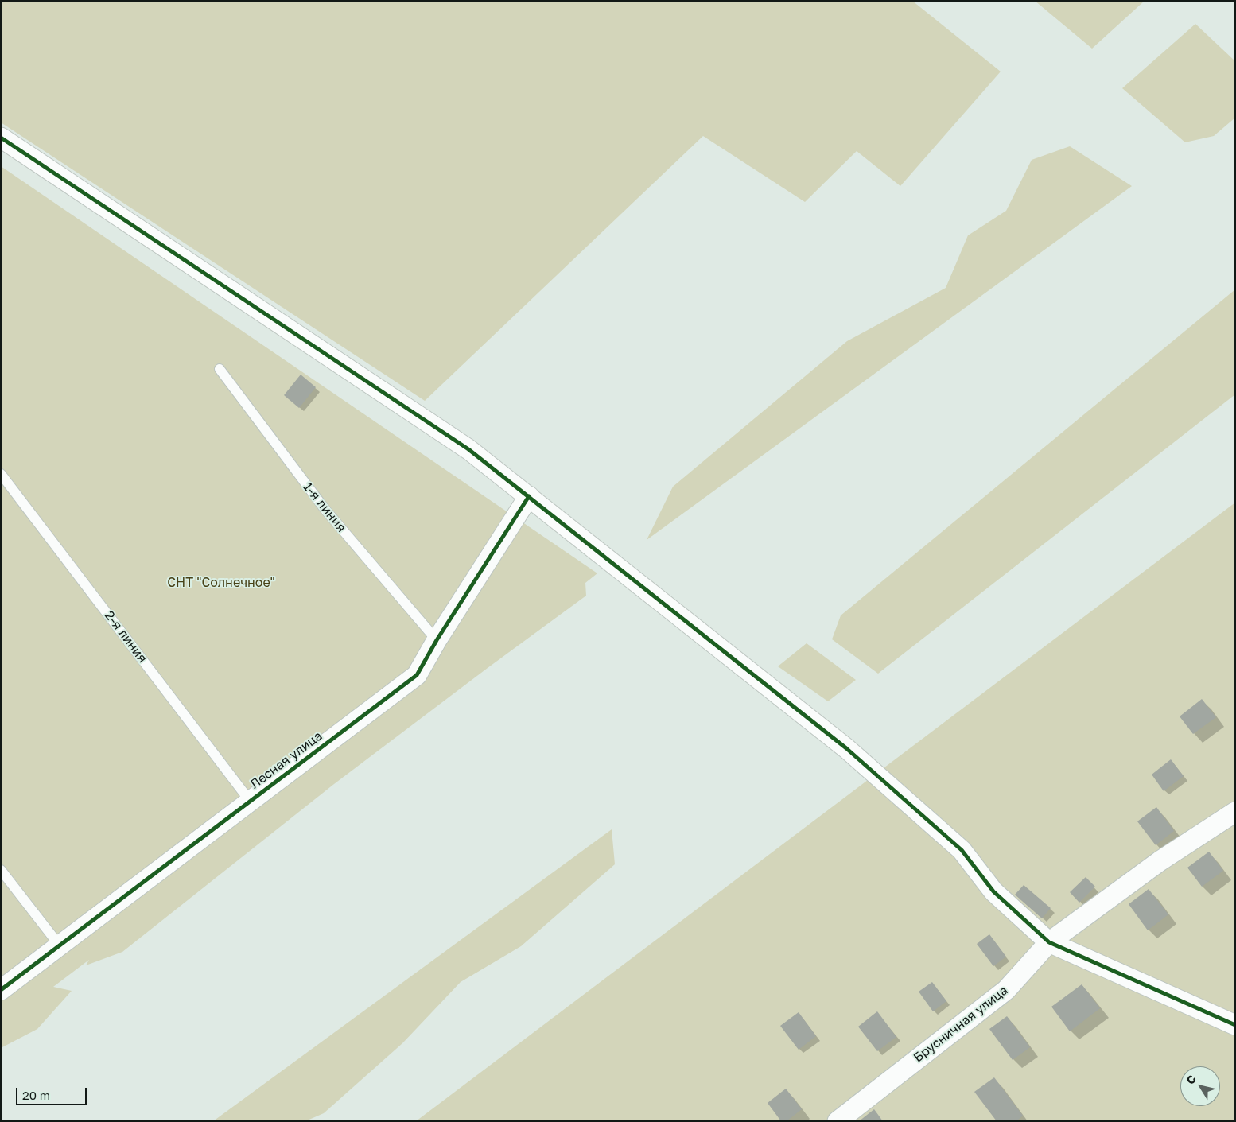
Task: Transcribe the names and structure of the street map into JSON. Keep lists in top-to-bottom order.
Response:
{
  "streets": {
    "street": ["Лесная улица", "Брусничная улица"],
    "lane": ["1-я линия", "2-я линия"]
  },
  "crossings": [
    ["1-я линия", "Лесная улица"],
    ["2-я линия", "Лесная улица"]
  ],
  "parks": ["СНТ \"Солнечное\""],
  "scale_bar": "20 m",
  "north": "top left"
}
